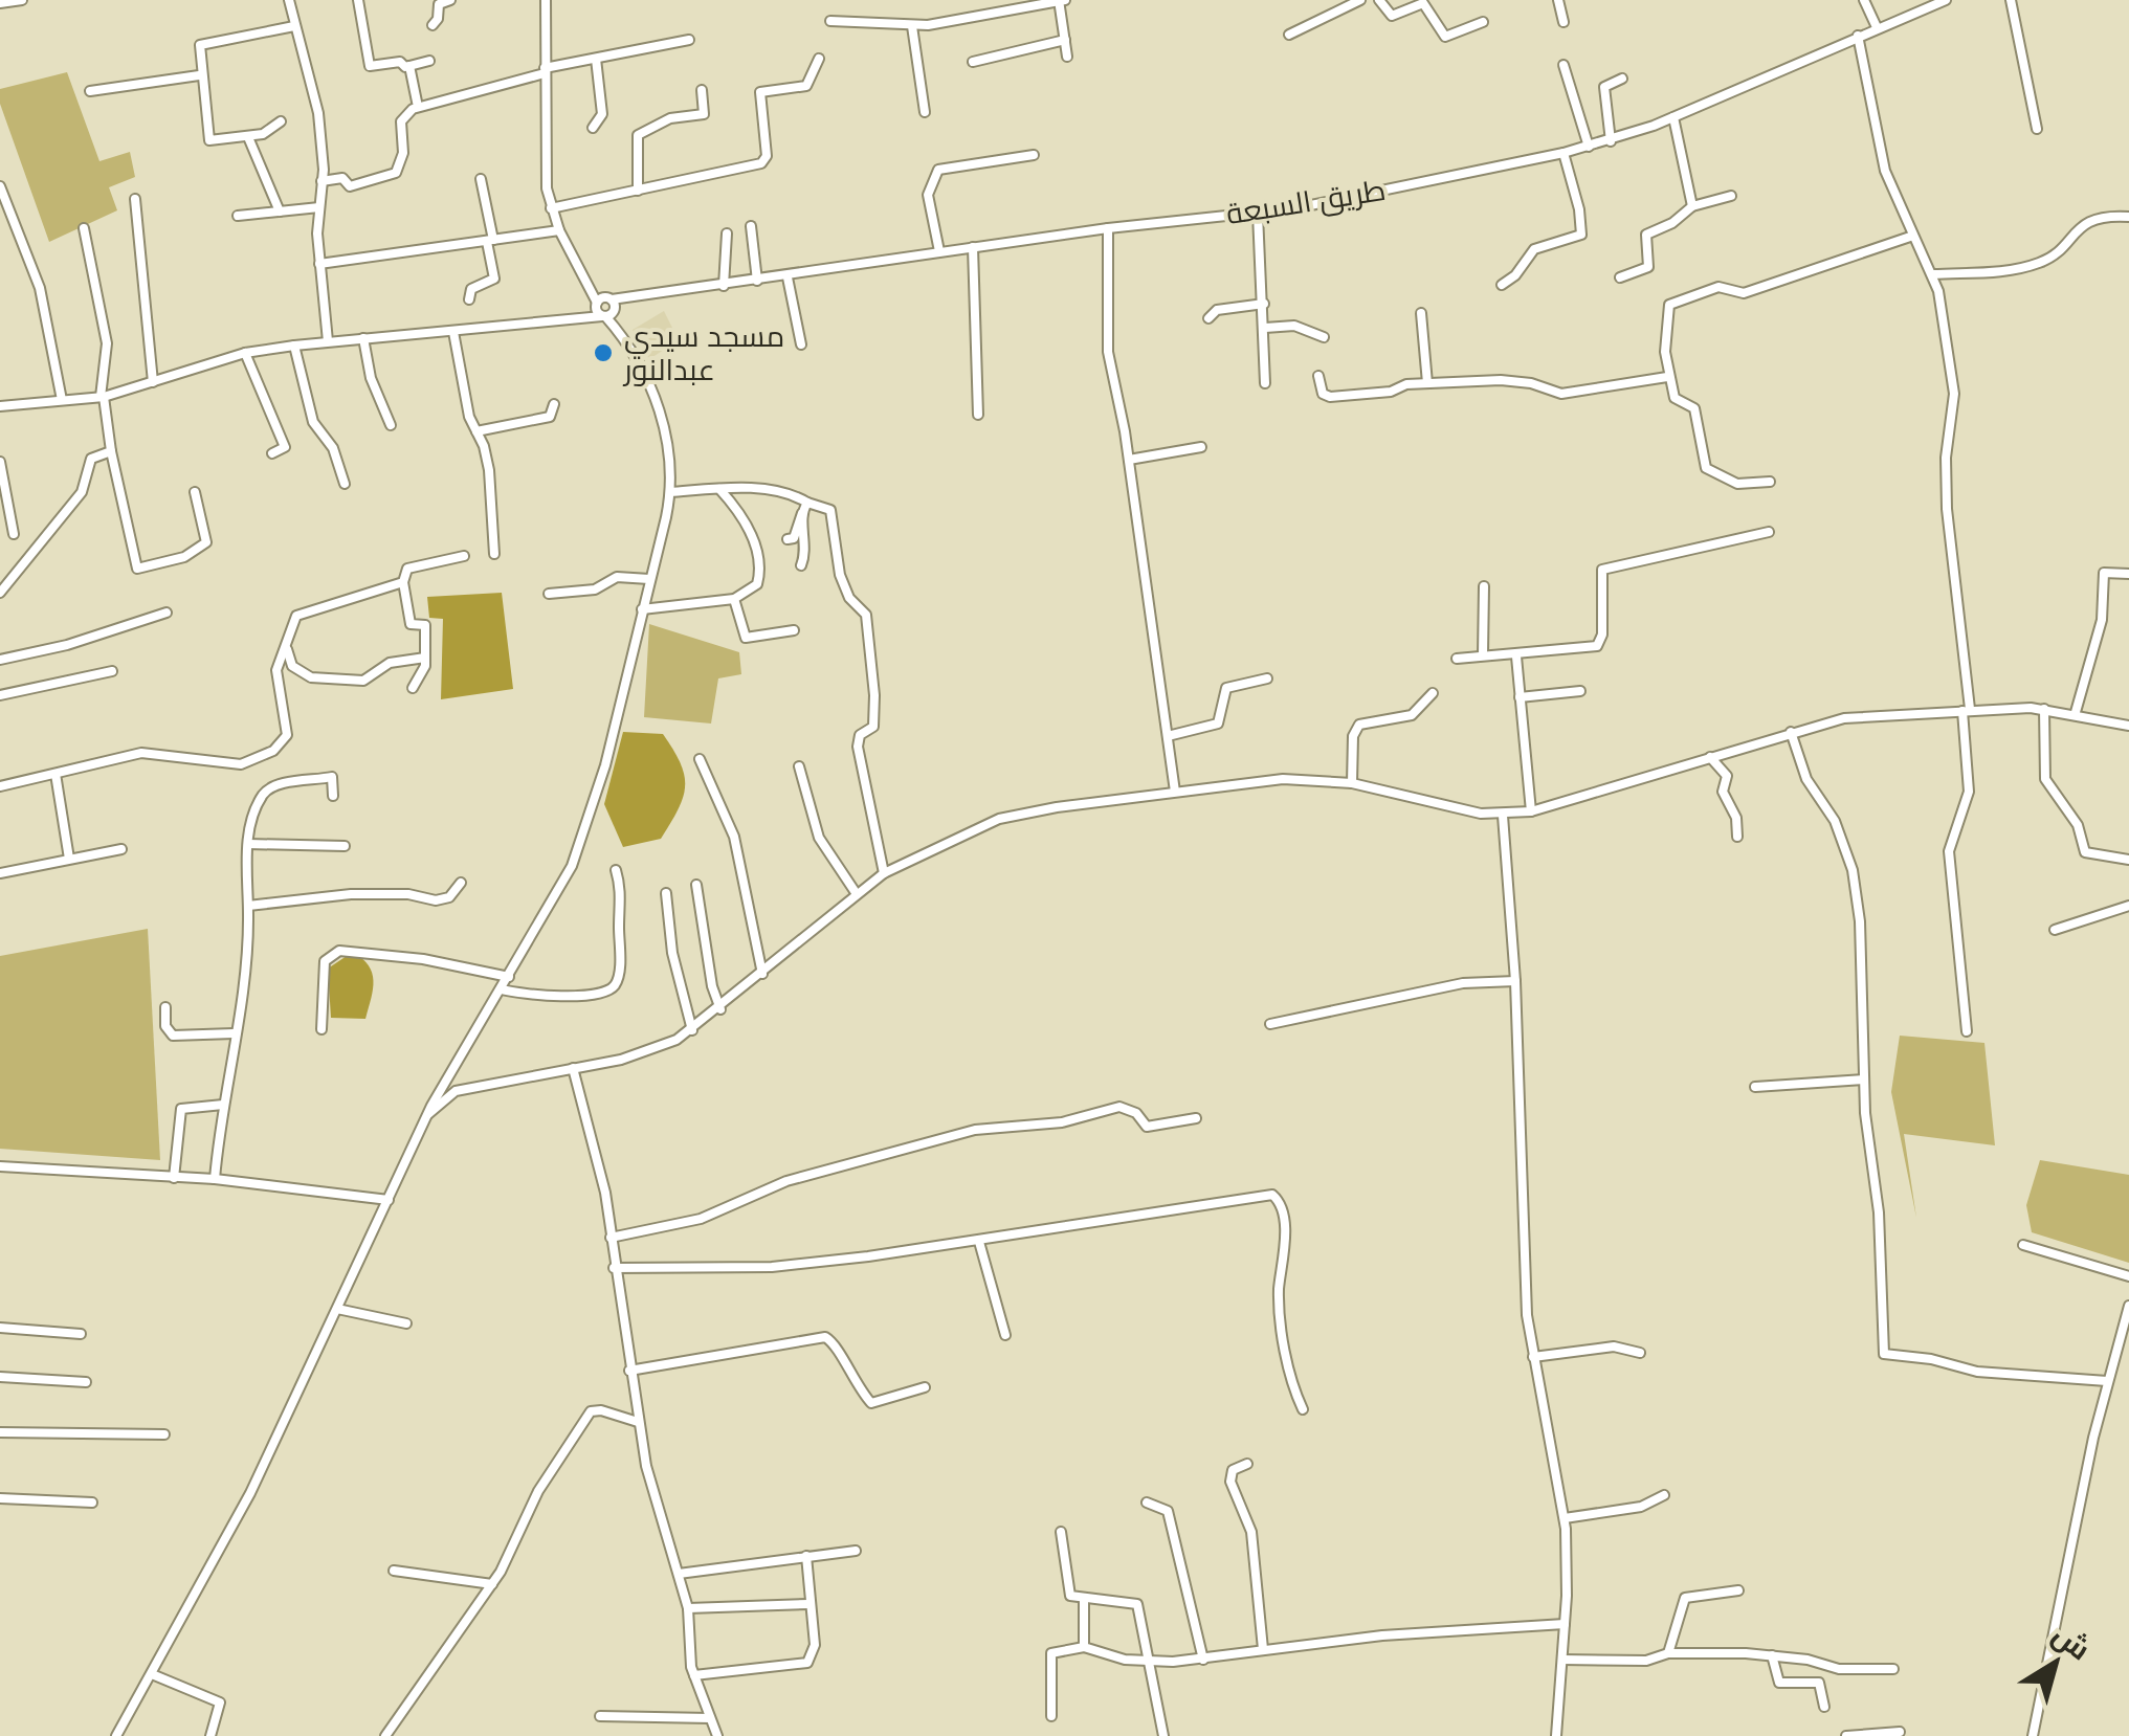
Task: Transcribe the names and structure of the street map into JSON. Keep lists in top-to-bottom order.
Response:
{
  "streets": {
    "street": ["طريق السبعة"]
  },
  "places": ["مسجد سيدي عبدالنور"],
  "north": "top right"
}
